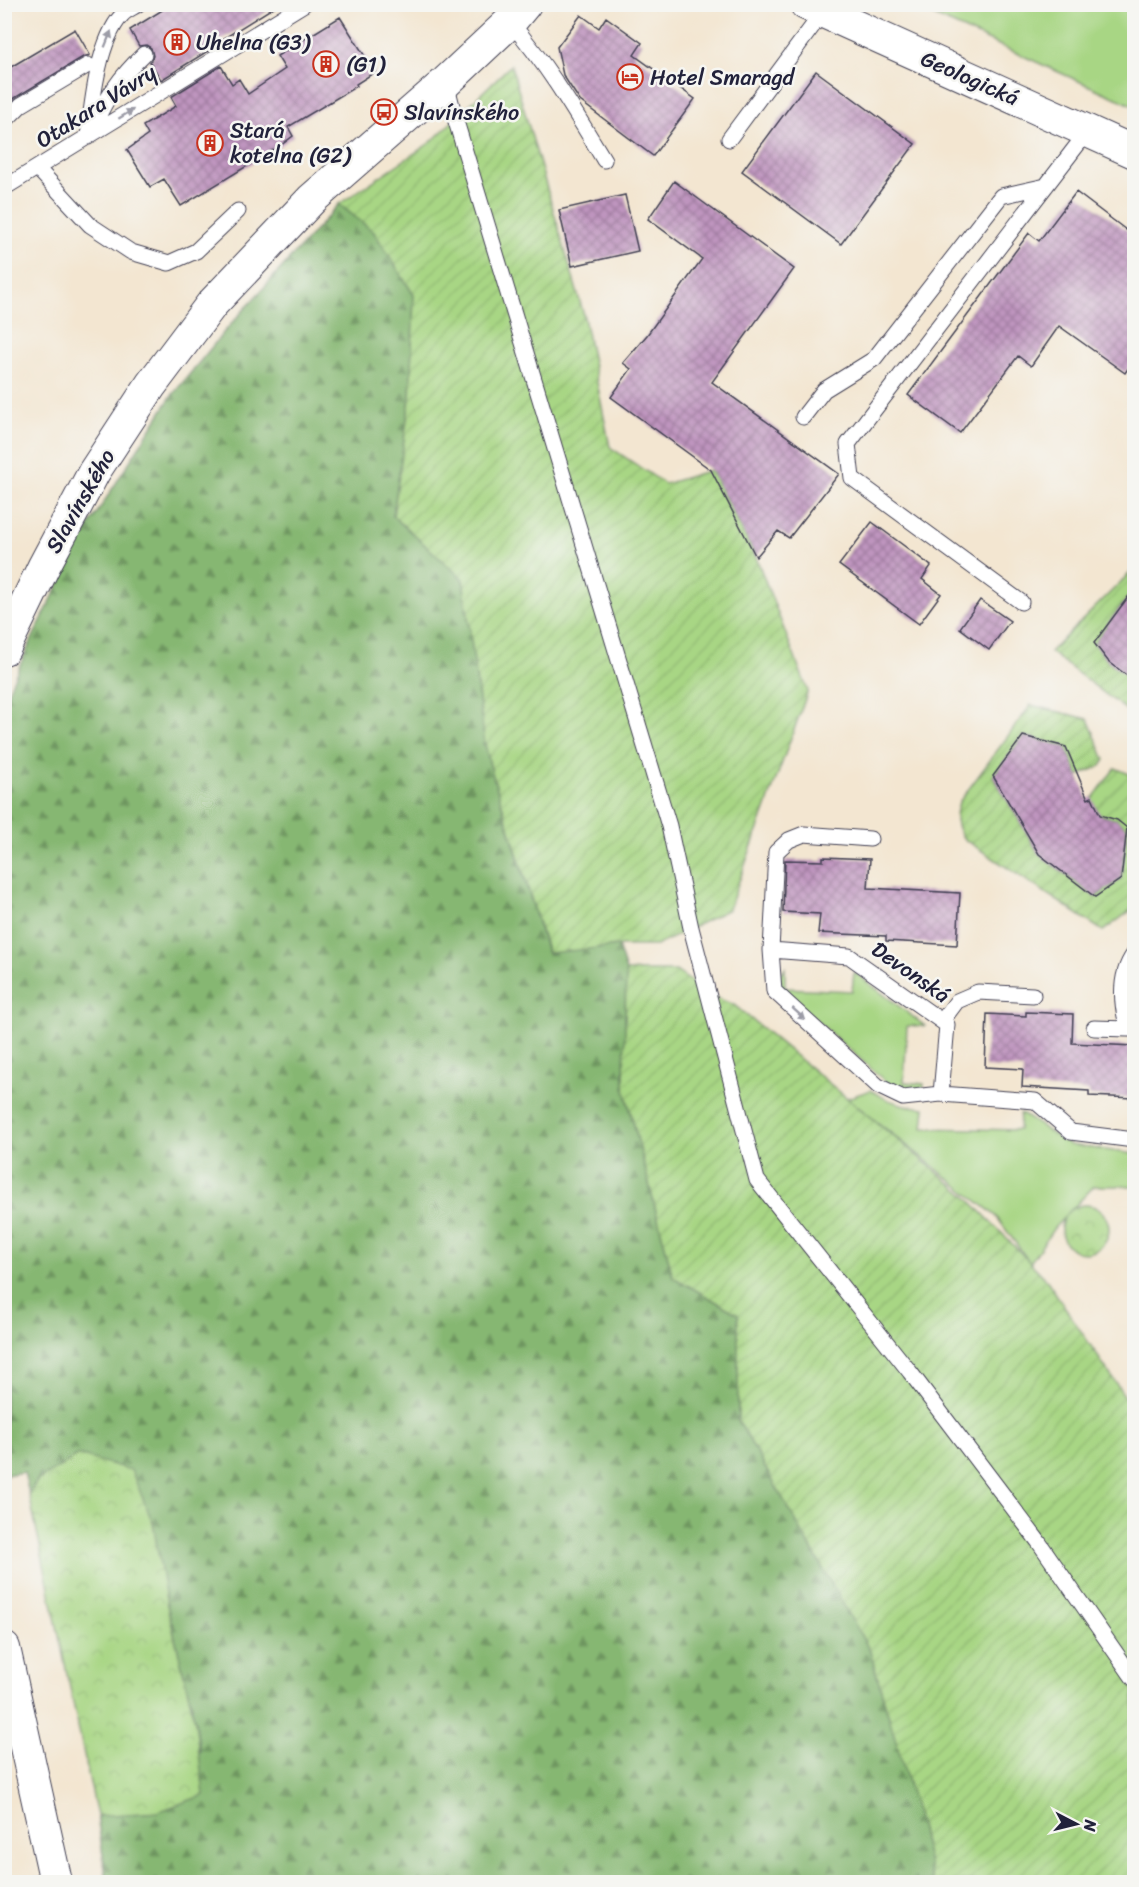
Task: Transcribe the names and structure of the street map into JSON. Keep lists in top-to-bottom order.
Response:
{
  "streets": {
    "street": ["Geologická", "Slavínského"],
    "lane": ["Otakara Vávry", "Devonská"]
  },
  "places": {
    "building": ["Uhelna (G3)", "(G1)", "Stará kotelna (G2)"],
    "hotel": ["Hotel Smaragd"],
    "bus stop": ["Slavínského"]
  },
  "north": "right"
}
